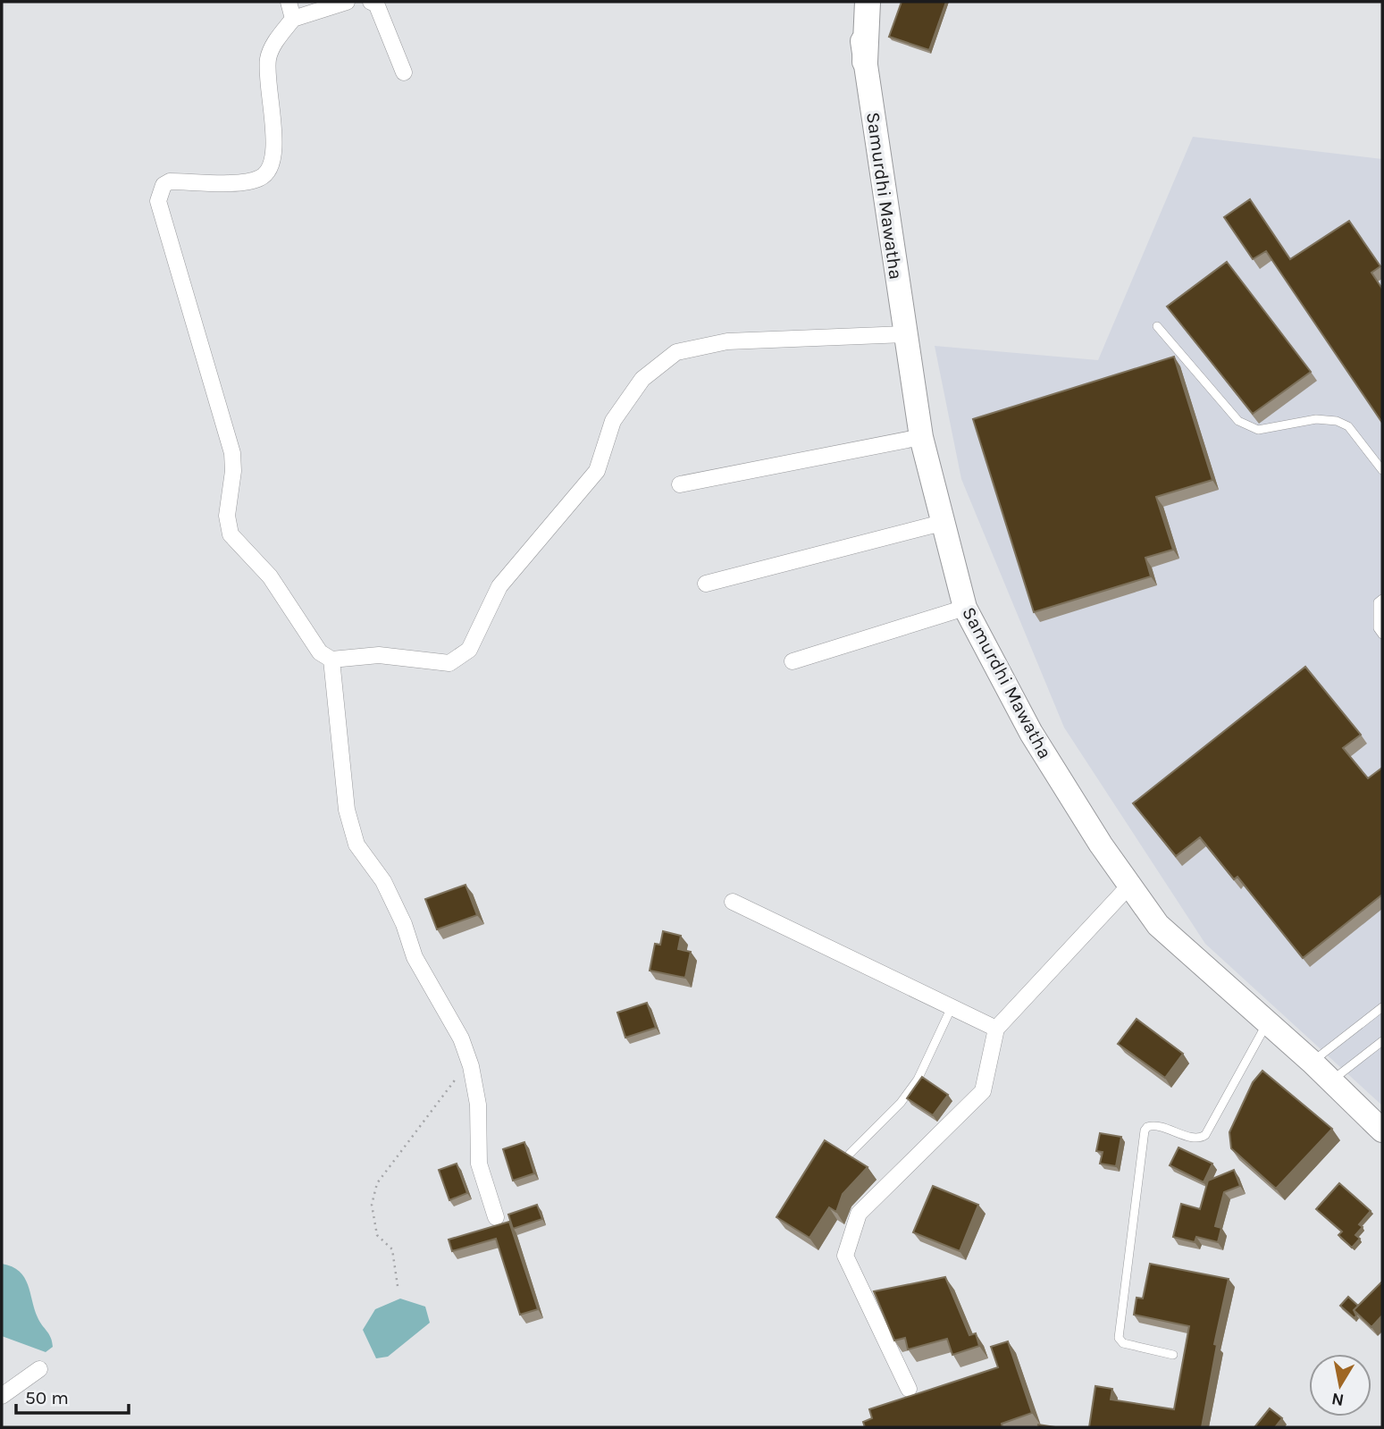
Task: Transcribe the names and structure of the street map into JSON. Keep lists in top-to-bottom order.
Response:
{
  "streets": {
    "main road": ["Samurdhi Mawatha"]
  },
  "scale_bar": "50 m",
  "north": "bottom"
}
